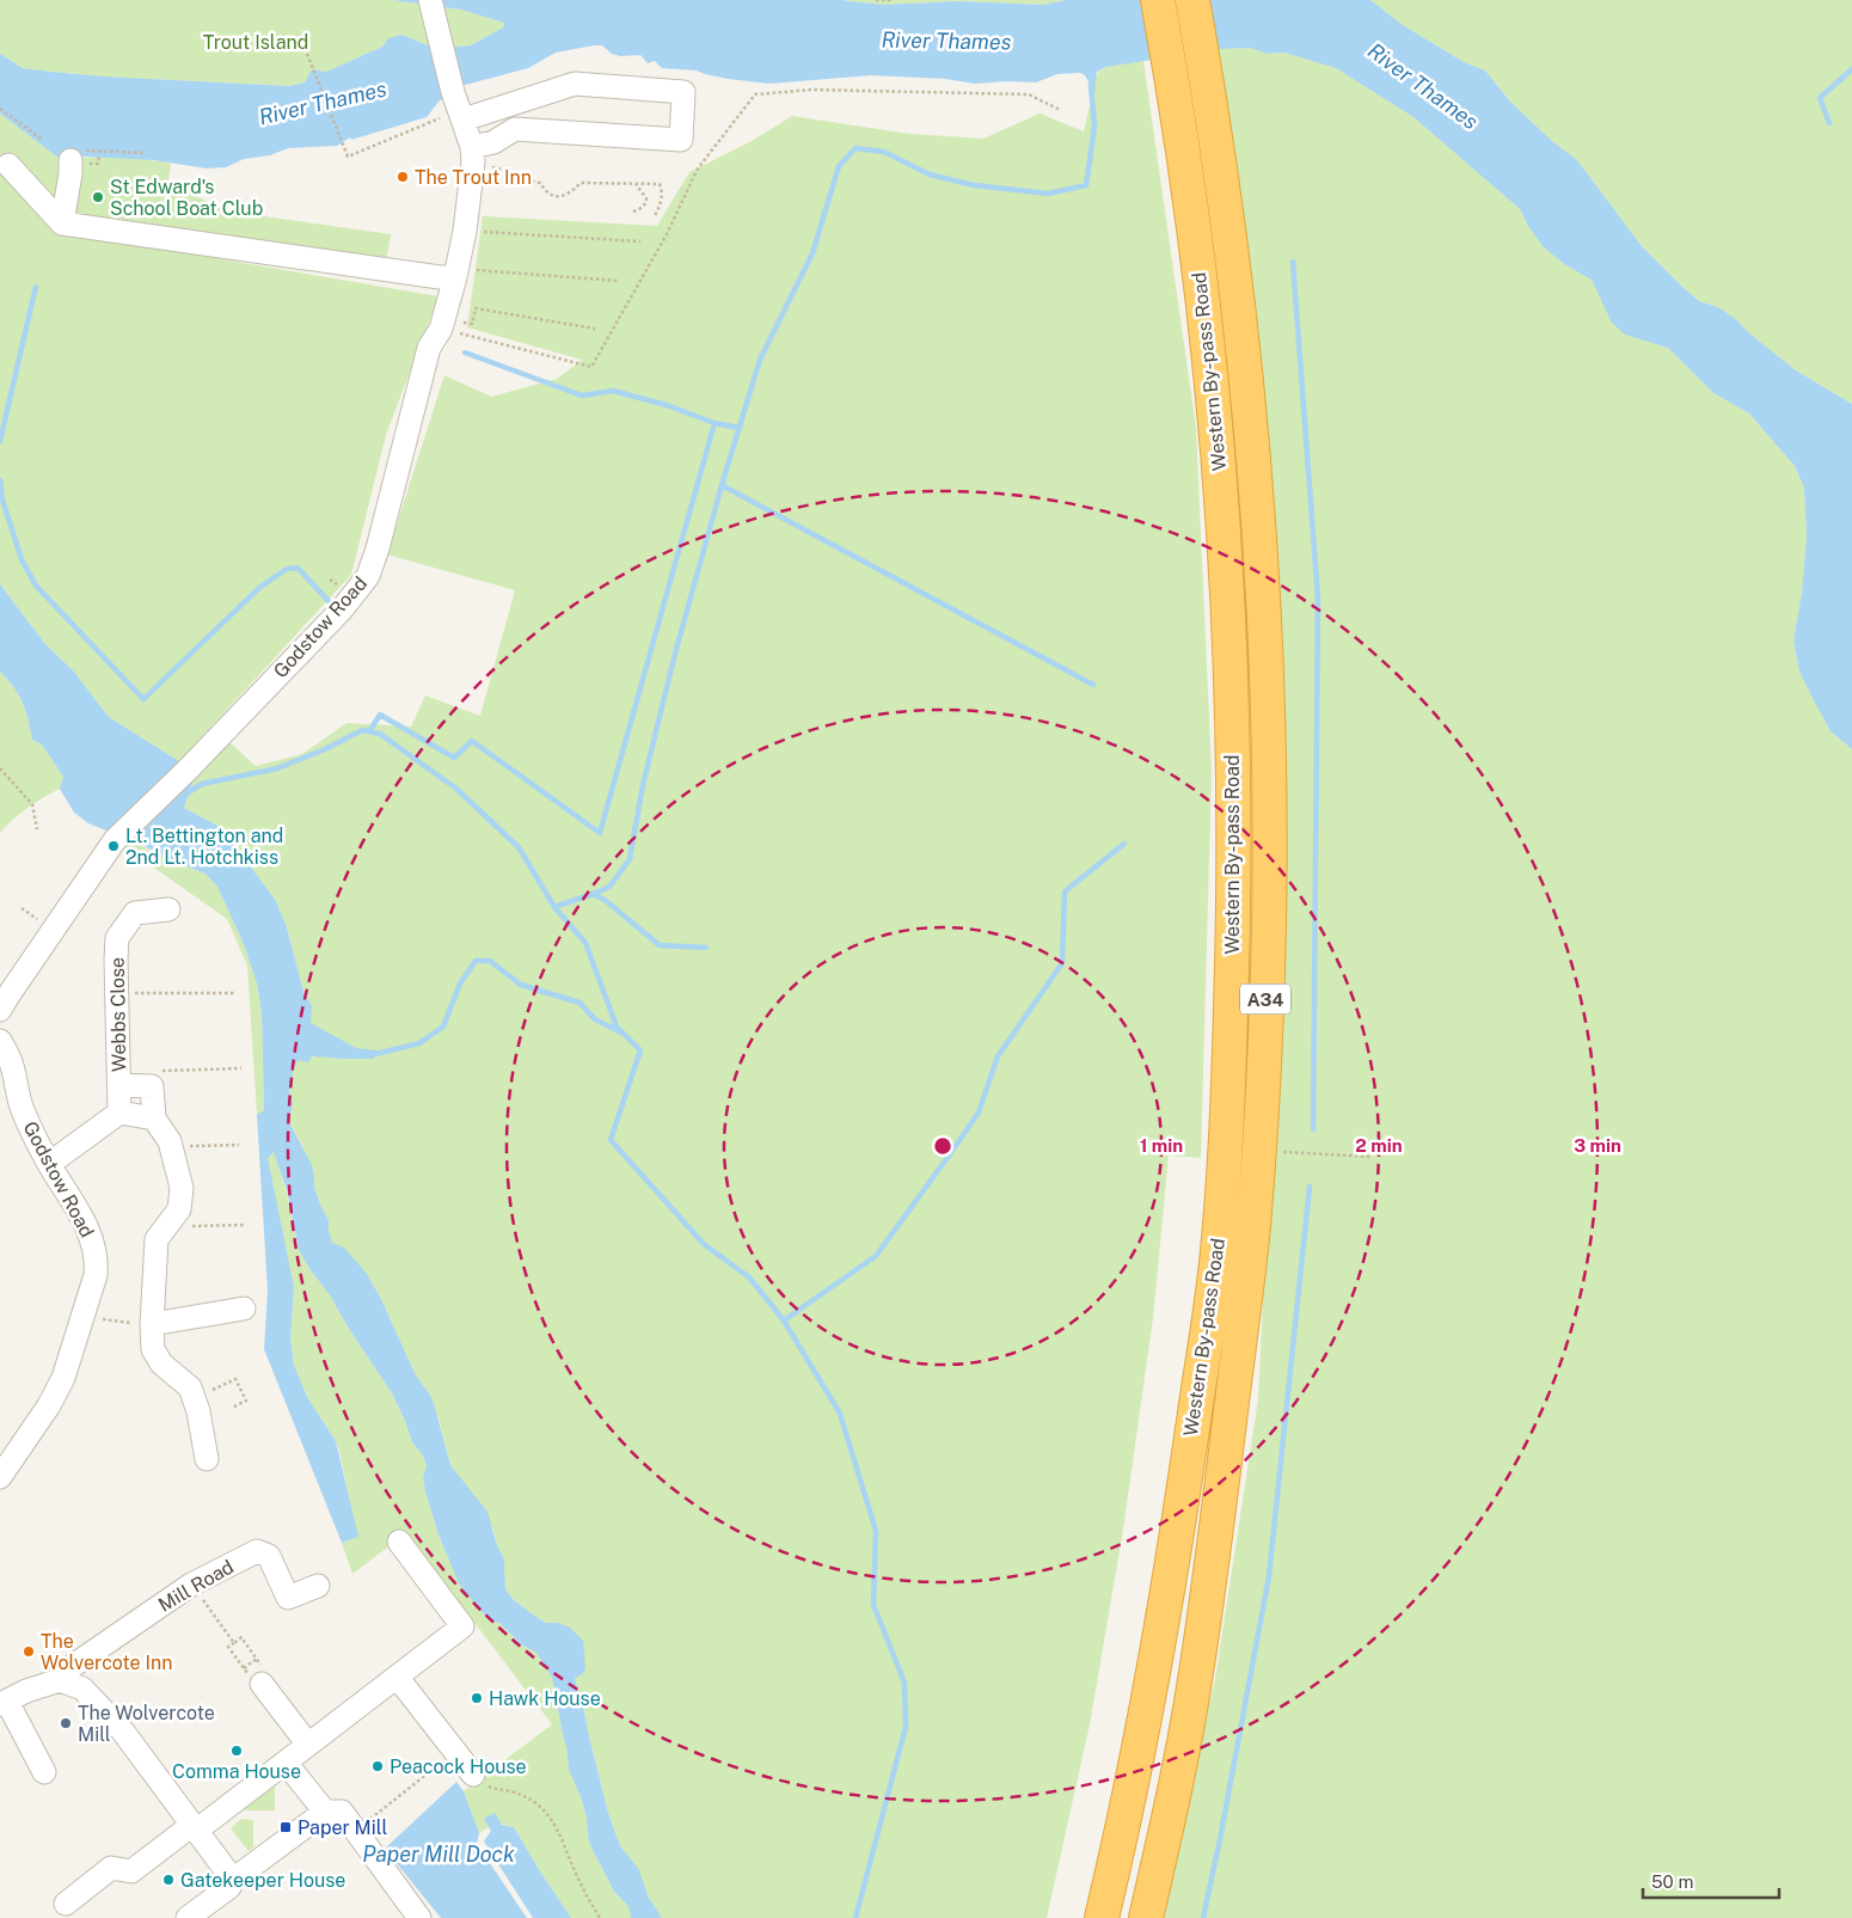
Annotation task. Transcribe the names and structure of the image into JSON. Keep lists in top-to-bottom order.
{
  "streets": {
    "highway": ["Western By-pass Road", "A34"],
    "street": ["Godstow Road", "Webbs Close", "Mill Road"]
  },
  "water": ["River Thames", "Paper Mill Dock"],
  "parks": ["Trout Island"],
  "places": {
    "other": [
      "The Trout Inn",
      "St Edward's School Boat Club",
      "Lt. Bettington and 2nd Lt. Hotchkiss",
      "The Wolvercote Inn",
      "Hawk House",
      "The Wolvercote Mill",
      "Comma House",
      "Peacock House",
      "Gatekeeper House"
    ],
    "transit": ["Paper Mill"]
  },
  "scale_bar": "50 m",
  "rings": ["1 min", "2 min", "3 min"]
}
